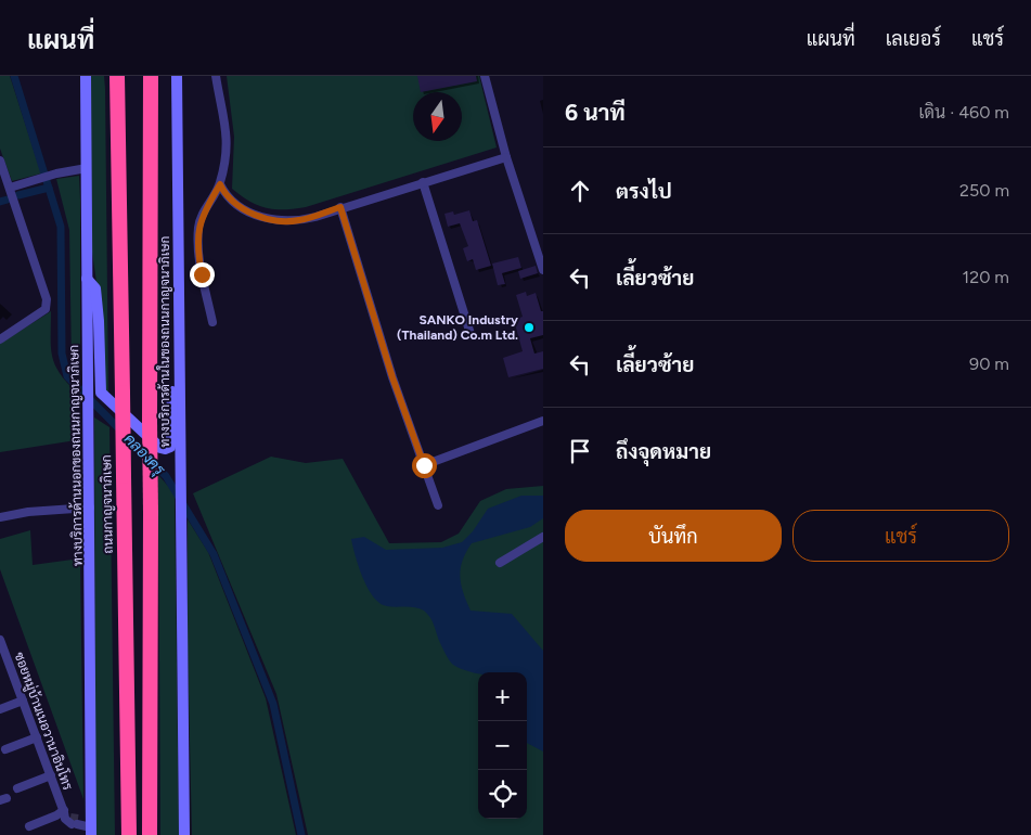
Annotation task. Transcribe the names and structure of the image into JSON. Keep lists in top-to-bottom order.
{
  "streets": {
    "highway": ["ถนนกาญจนาภิเษก"],
    "main road": ["ทางบริการด้านในของถนนกาญจนาภิเษก", "ทางบริการด้านนอกของถนนกาญจนาภิเษก"],
    "street": ["ซอยหมู่บ้านเนอวานาอินโทร"]
  },
  "water": ["คลองครุ"],
  "places": ["SANKO Industry (Thailand) Co.m Ltd."],
  "north": "bottom",
  "page": {
    "header": "แผนที่",
    "nav": ["แผนที่", "เลเยอร์", "แชร์"],
    "heading": ["6 นาที", "เดิน · 460 m"],
    "list": [
      ["ตรงไป", "250 m"],
      ["เลี้ยวซ้าย", "120 m"],
      ["เลี้ยวซ้าย", "90 m"],
      "ถึงจุดหมาย"
    ],
    "buttons": ["บันทึก", "แชร์"],
    "map_buttons": ["+", "−"]
  }
}
